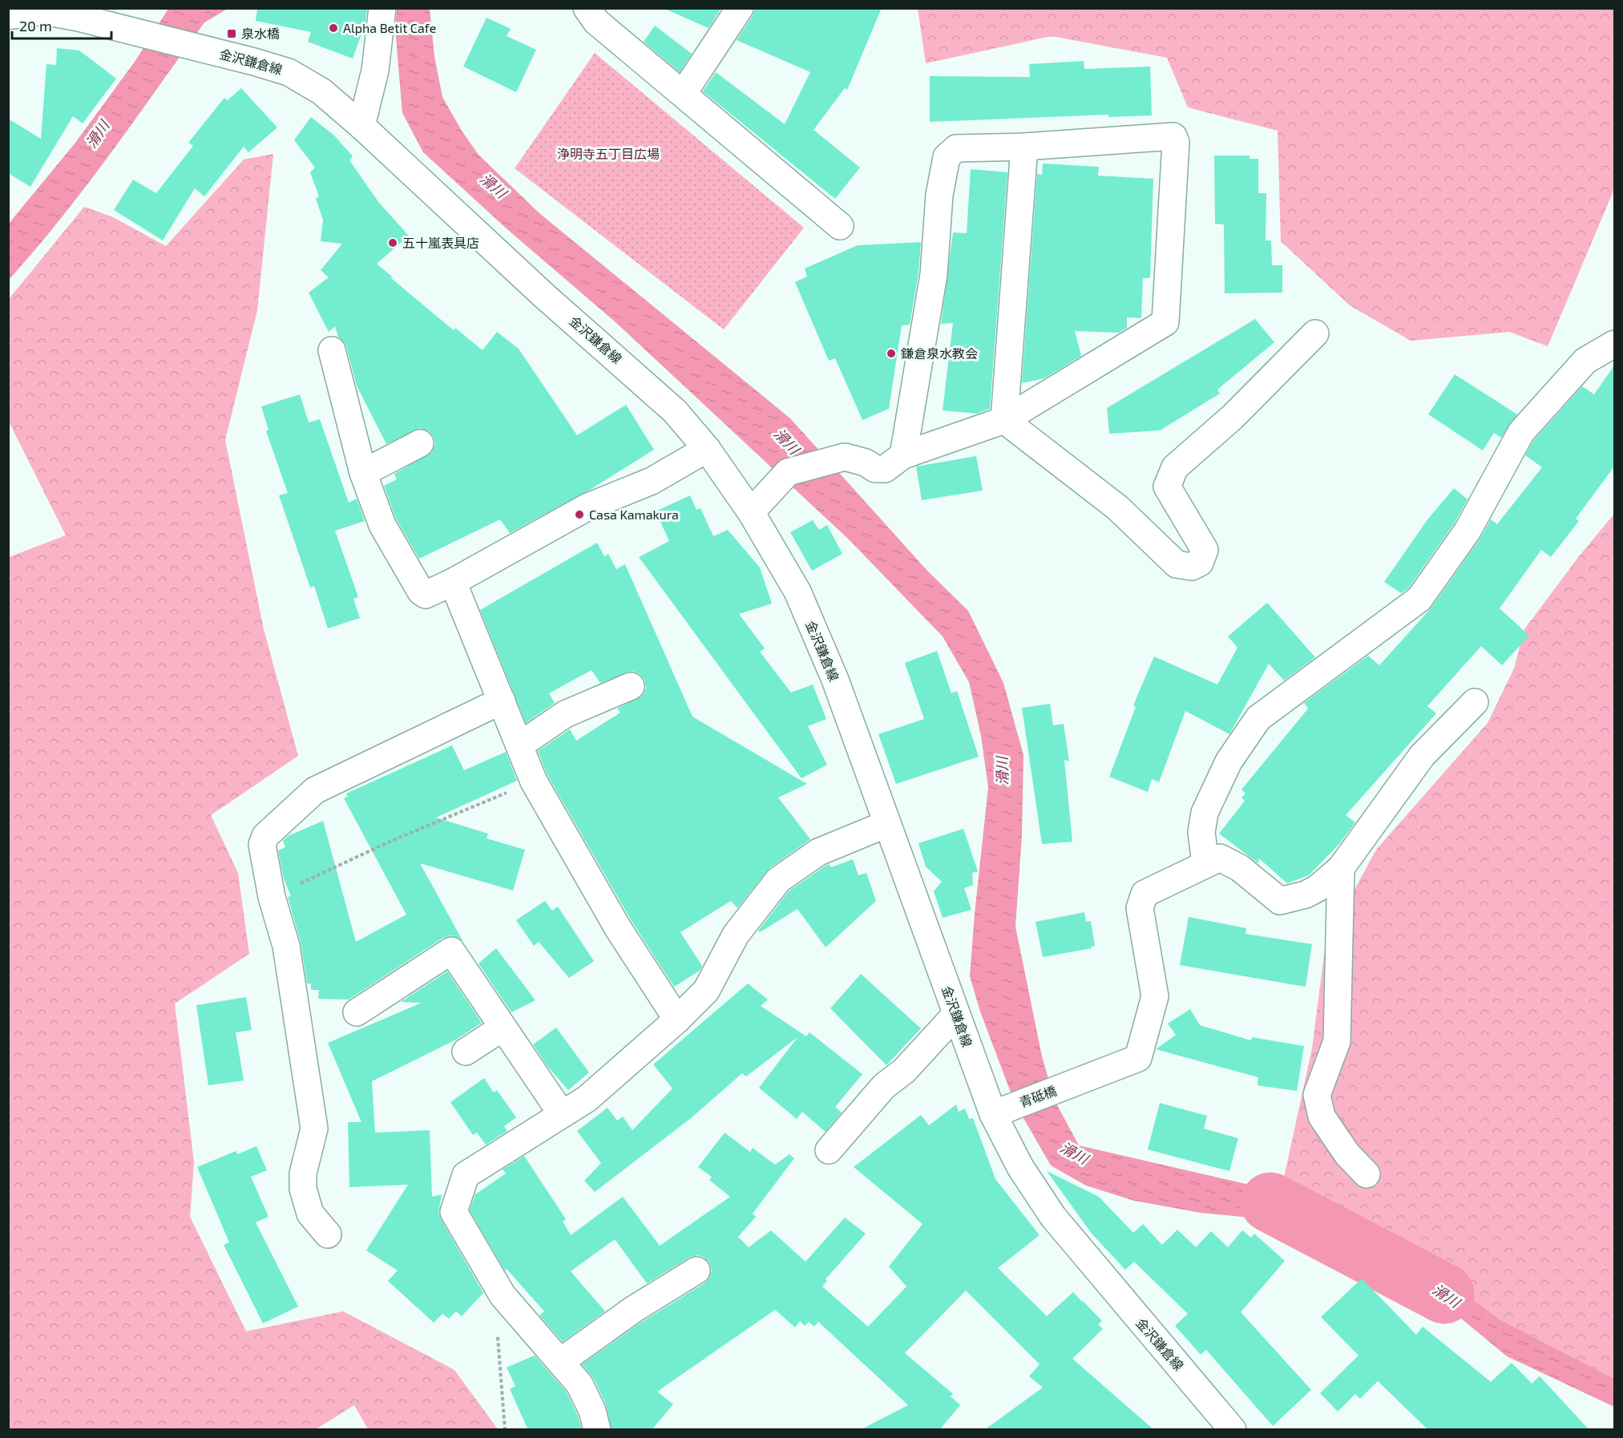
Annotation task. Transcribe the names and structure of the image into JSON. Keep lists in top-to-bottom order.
{
  "streets": {
    "street": ["金沢鎌倉線", "青砥橋"]
  },
  "crossings": [
    ["金沢鎌倉線", "青砥橋"]
  ],
  "water": ["滑川"],
  "parks": ["浄明寺五丁目広場"],
  "places": {
    "other": [
      "Alpha Betit Cafe",
      "五十嵐表具店",
      "鎌倉泉水教会",
      "Casa Kamakura"
    ],
    "transit": ["泉水橋"]
  },
  "scale_bar": "20 m"
}
